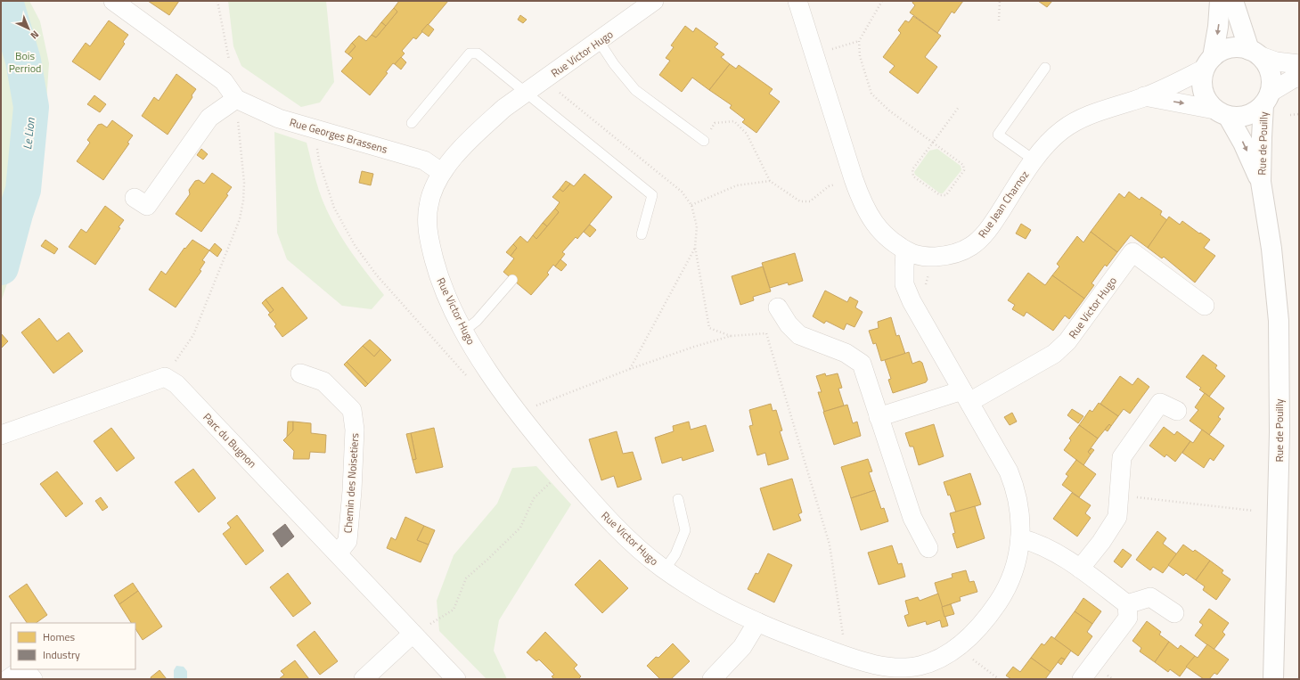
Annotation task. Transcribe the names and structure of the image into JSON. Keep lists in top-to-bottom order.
{
  "streets": {
    "street": [
      "Rue Victor Hugo",
      "Rue Georges Brassens",
      "Rue de Pouilly",
      "Rue Jean Charnoz",
      "Parc du Bugnon",
      "Chemin des Noisetiers"
    ]
  },
  "crossings": [
    ["Rue Victor Hugo", "Rue Georges Brassens"],
    ["Rue Victor Hugo", "Rue Jean Charnoz"],
    ["Rue de Pouilly", "Rue Jean Charnoz"],
    ["Parc du Bugnon", "Chemin des Noisetiers"]
  ],
  "water": ["Le Lion"],
  "parks": ["Bois Perriod"],
  "legend": ["Homes", "Industry"],
  "north": "bottom right"
}
